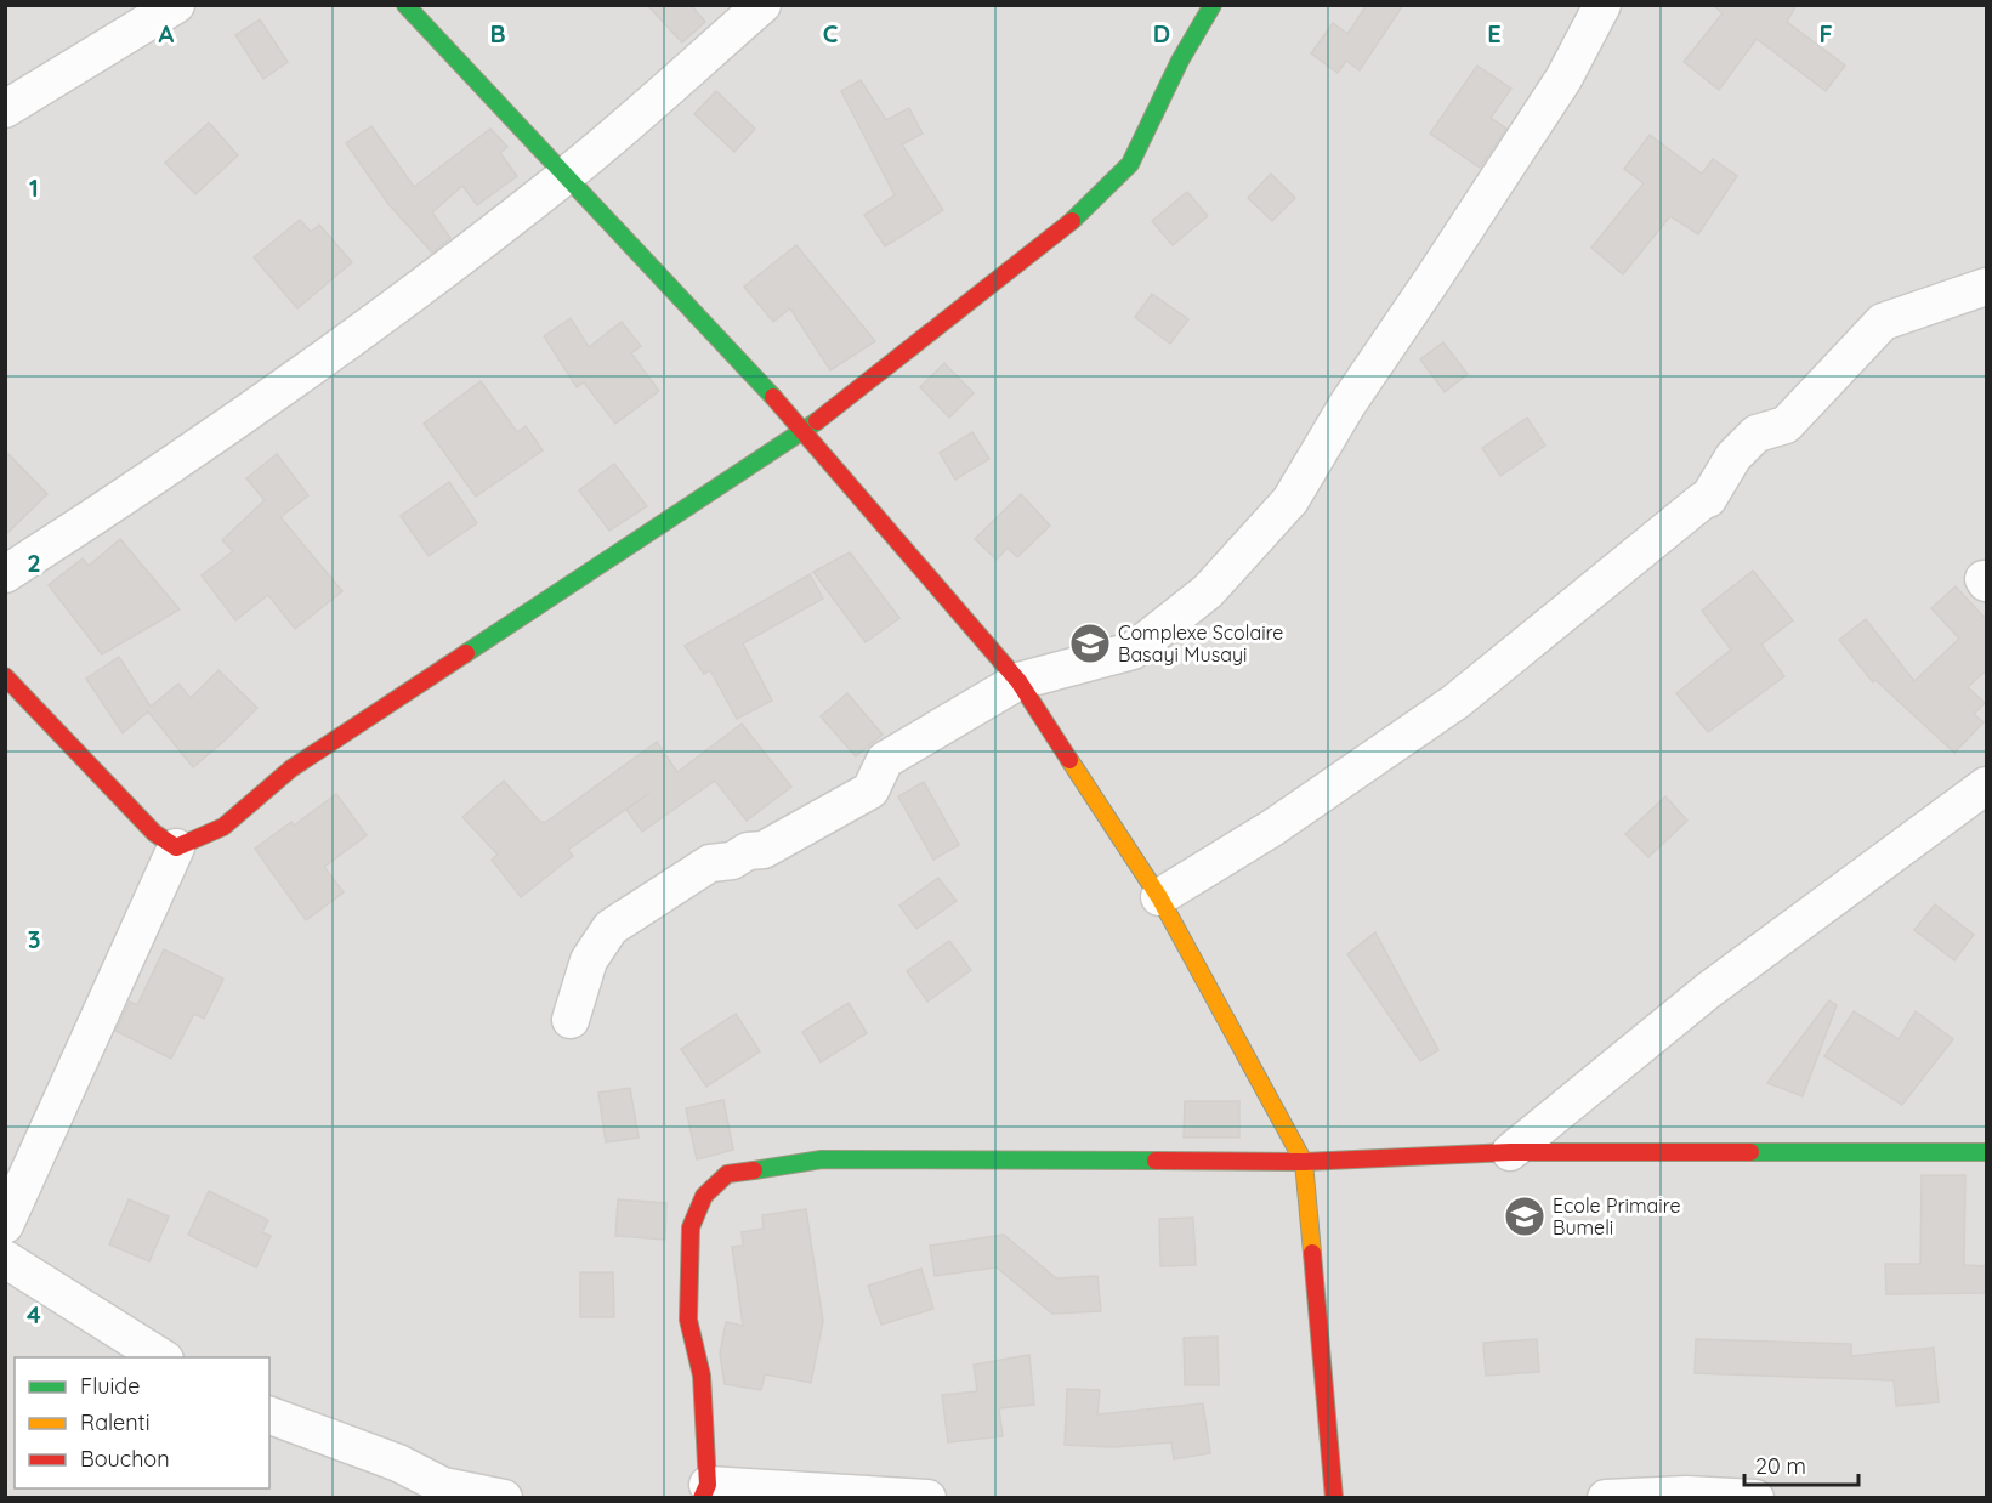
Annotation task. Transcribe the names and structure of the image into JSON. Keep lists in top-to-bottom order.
{
  "places": {
    "school or university": ["Complexe Scolaire Basayi Musayi", "Ecole Primaire Bumeli"]
  },
  "legend": ["Fluide", "Ralenti", "Bouchon"],
  "scale_bar": "20 m",
  "grid": {
    "columns": [
      "A",
      "B",
      "C",
      "D",
      "E",
      "F"
    ],
    "rows": [
      "1",
      "2",
      "3",
      "4"
    ]
  }
}
